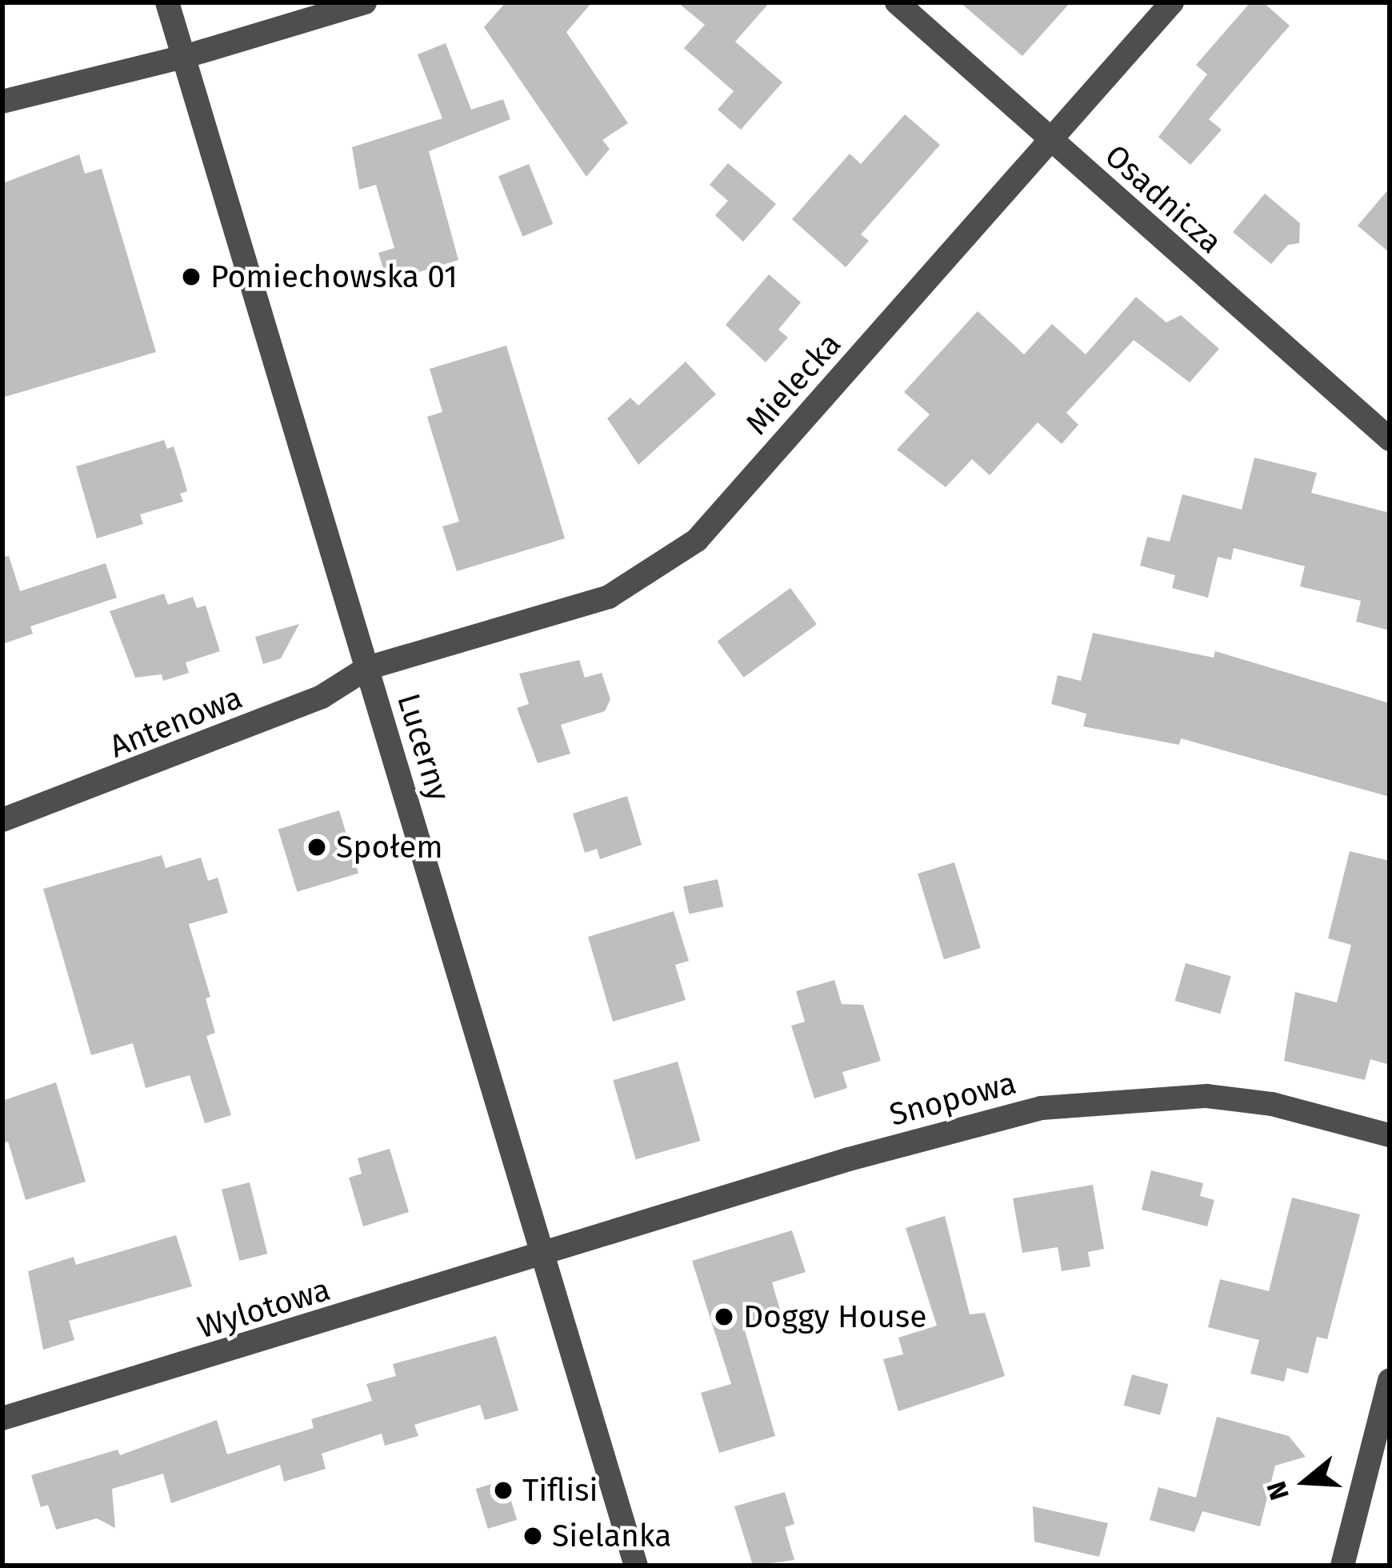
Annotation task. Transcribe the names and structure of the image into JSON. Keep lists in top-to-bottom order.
{
  "streets": {
    "street": [
      "Osadnicza",
      "Mielecka",
      "Antenowa",
      "Lucerny",
      "Snopowa",
      "Wylotowa"
    ]
  },
  "crossings": [
    ["Osadnicza", "Mielecka"],
    ["Mielecka", "Antenowa"],
    ["Mielecka", "Lucerny"],
    ["Antenowa", "Lucerny"],
    ["Lucerny", "Snopowa"],
    ["Lucerny", "Wylotowa"],
    ["Snopowa", "Wylotowa"]
  ],
  "places": [
    "Pomiechowska 01",
    "Społem",
    "Doggy House",
    "Tiflisi",
    "Sielanka"
  ],
  "north": "left"
}
